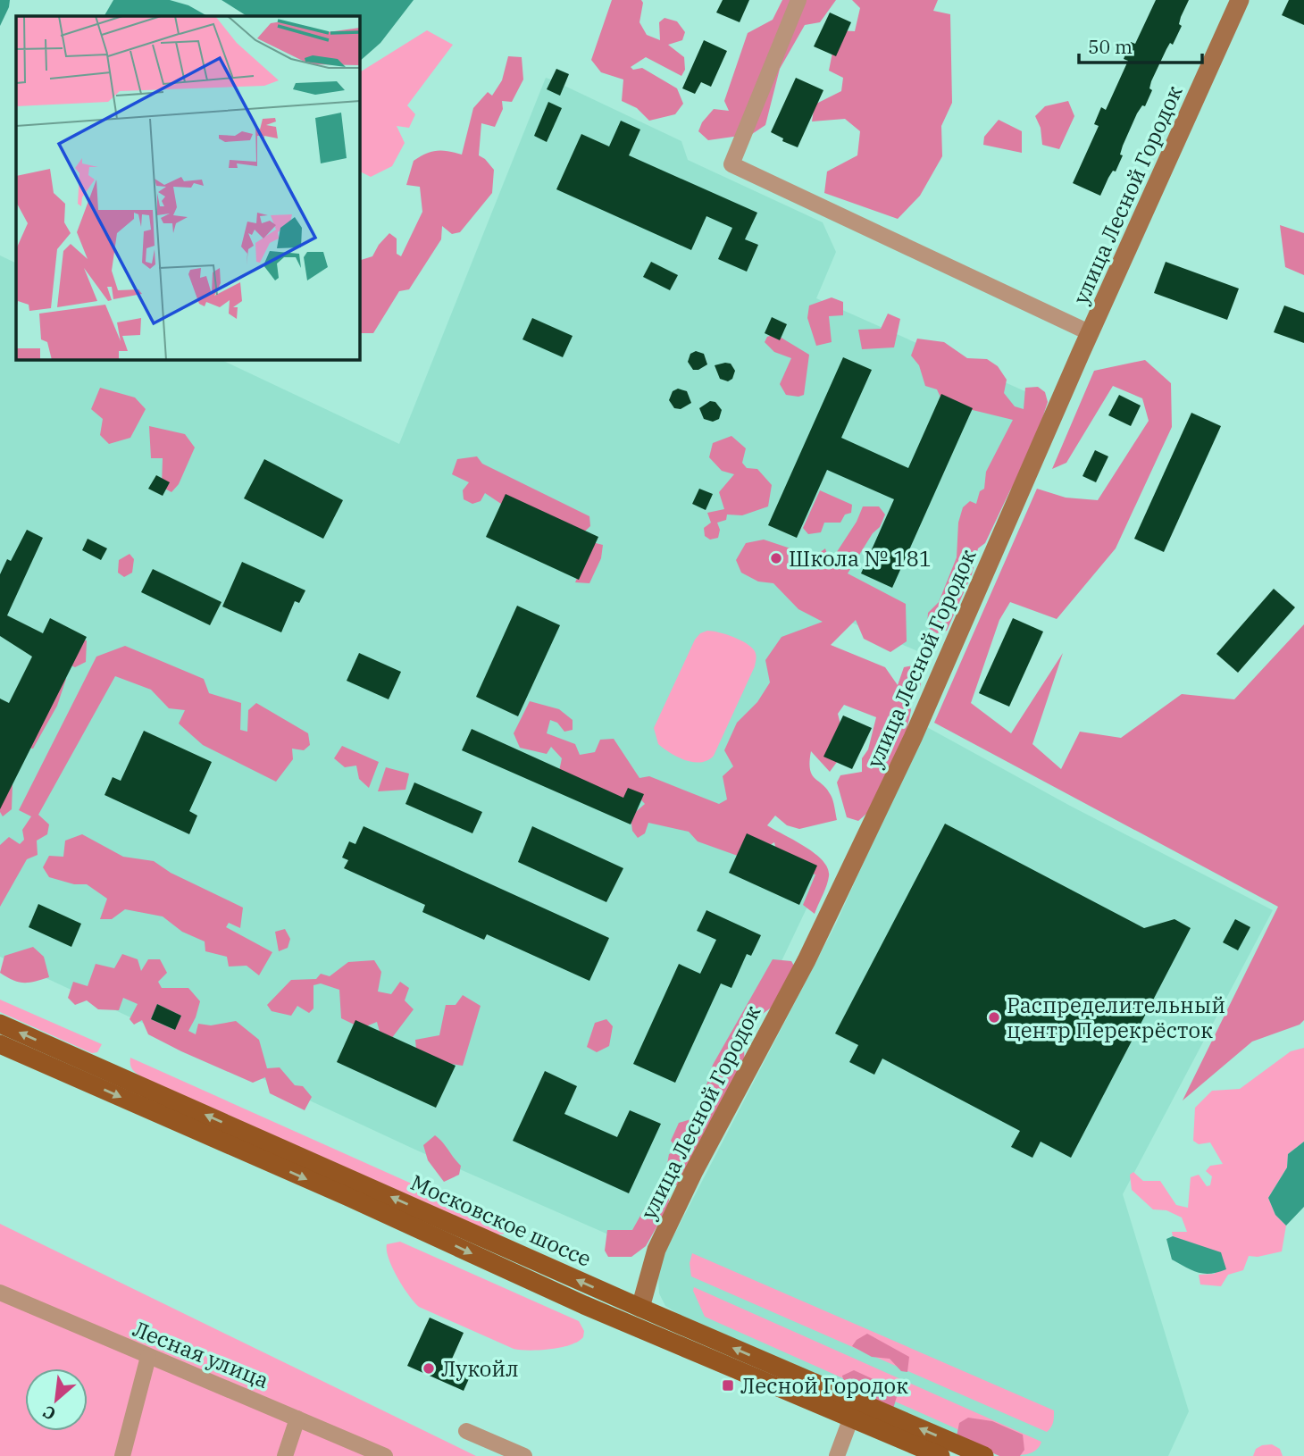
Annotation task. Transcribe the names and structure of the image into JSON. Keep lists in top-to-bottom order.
{
  "streets": {
    "main road": ["улица Лесной Городок", "Московское шоссе"],
    "street": ["Лесная улица"]
  },
  "crossings": [
    ["улица Лесной Городок", "Московское шоссе"]
  ],
  "places": {
    "other": ["Школа № 181", "Распределительный центр Перекрёсток", "Лукойл"],
    "transit": ["Лесной Городок"]
  },
  "scale_bar": "50 m",
  "north": "bottom left"
}
